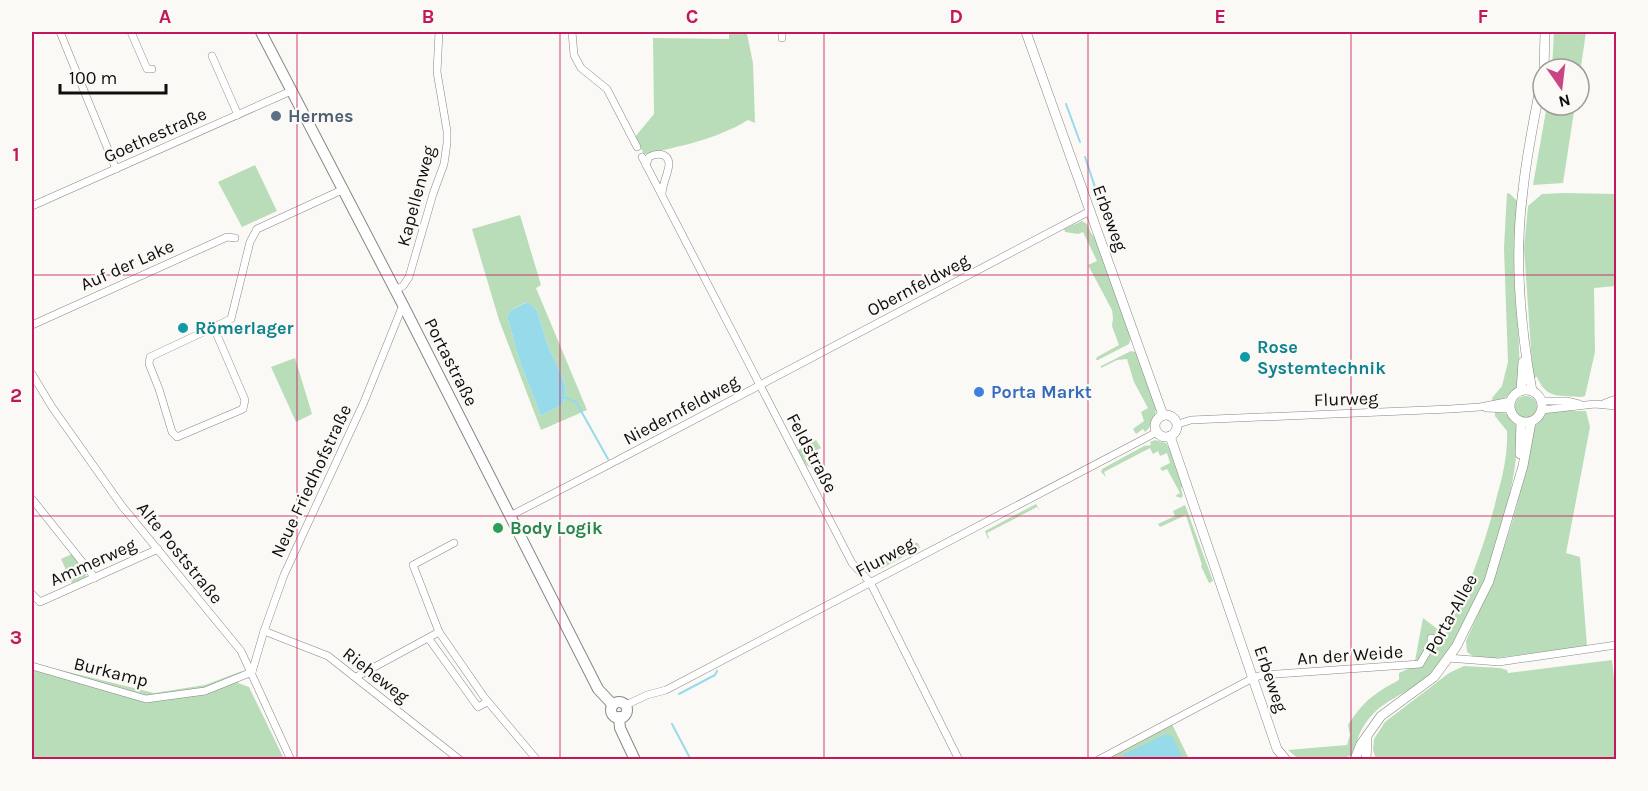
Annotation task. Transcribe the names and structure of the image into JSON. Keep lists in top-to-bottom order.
{
  "streets": {
    "main road": ["Portastraße"],
    "street": [
      "Goethestraße",
      "Kapellenweg",
      "Erbeweg",
      "Auf der Lake",
      "Obernfeldweg",
      "Flurweg",
      "Niedernfeldweg",
      "Feldstraße",
      "Neue Friedhofstraße",
      "Alte Poststraße",
      "Ammerweg",
      "Porta-Allee",
      "An der Weide",
      "Burkamp",
      "Rieheweg"
    ]
  },
  "crossings": [
    ["Goethestraße", "Portastraße"],
    ["Kapellenweg", "Portastraße"],
    ["Erbeweg", "Obernfeldweg"],
    ["Erbeweg", "Flurweg"],
    ["Erbeweg", "An der Weide"],
    ["Obernfeldweg", "Niedernfeldweg"],
    ["Obernfeldweg", "Feldstraße"],
    ["Portastraße", "Flurweg"],
    ["Portastraße", "Niedernfeldweg"],
    ["Portastraße", "Neue Friedhofstraße"],
    ["Flurweg", "Feldstraße"],
    ["Flurweg", "Porta-Allee"],
    ["Niedernfeldweg", "Feldstraße"],
    ["Neue Friedhofstraße", "Alte Poststraße"],
    ["Neue Friedhofstraße", "Burkamp"],
    ["Neue Friedhofstraße", "Rieheweg"],
    ["Alte Poststraße", "Ammerweg"],
    ["Alte Poststraße", "Burkamp"]
  ],
  "places": [
    "Hermes",
    "Römerlager",
    "Rose Systemtechnik",
    "Porta Markt",
    "Body Logik"
  ],
  "scale_bar": "100 m",
  "north": "bottom",
  "grid": {
    "columns": [
      "A",
      "B",
      "C",
      "D",
      "E",
      "F"
    ],
    "rows": ["1", "2", "3"]
  }
}
